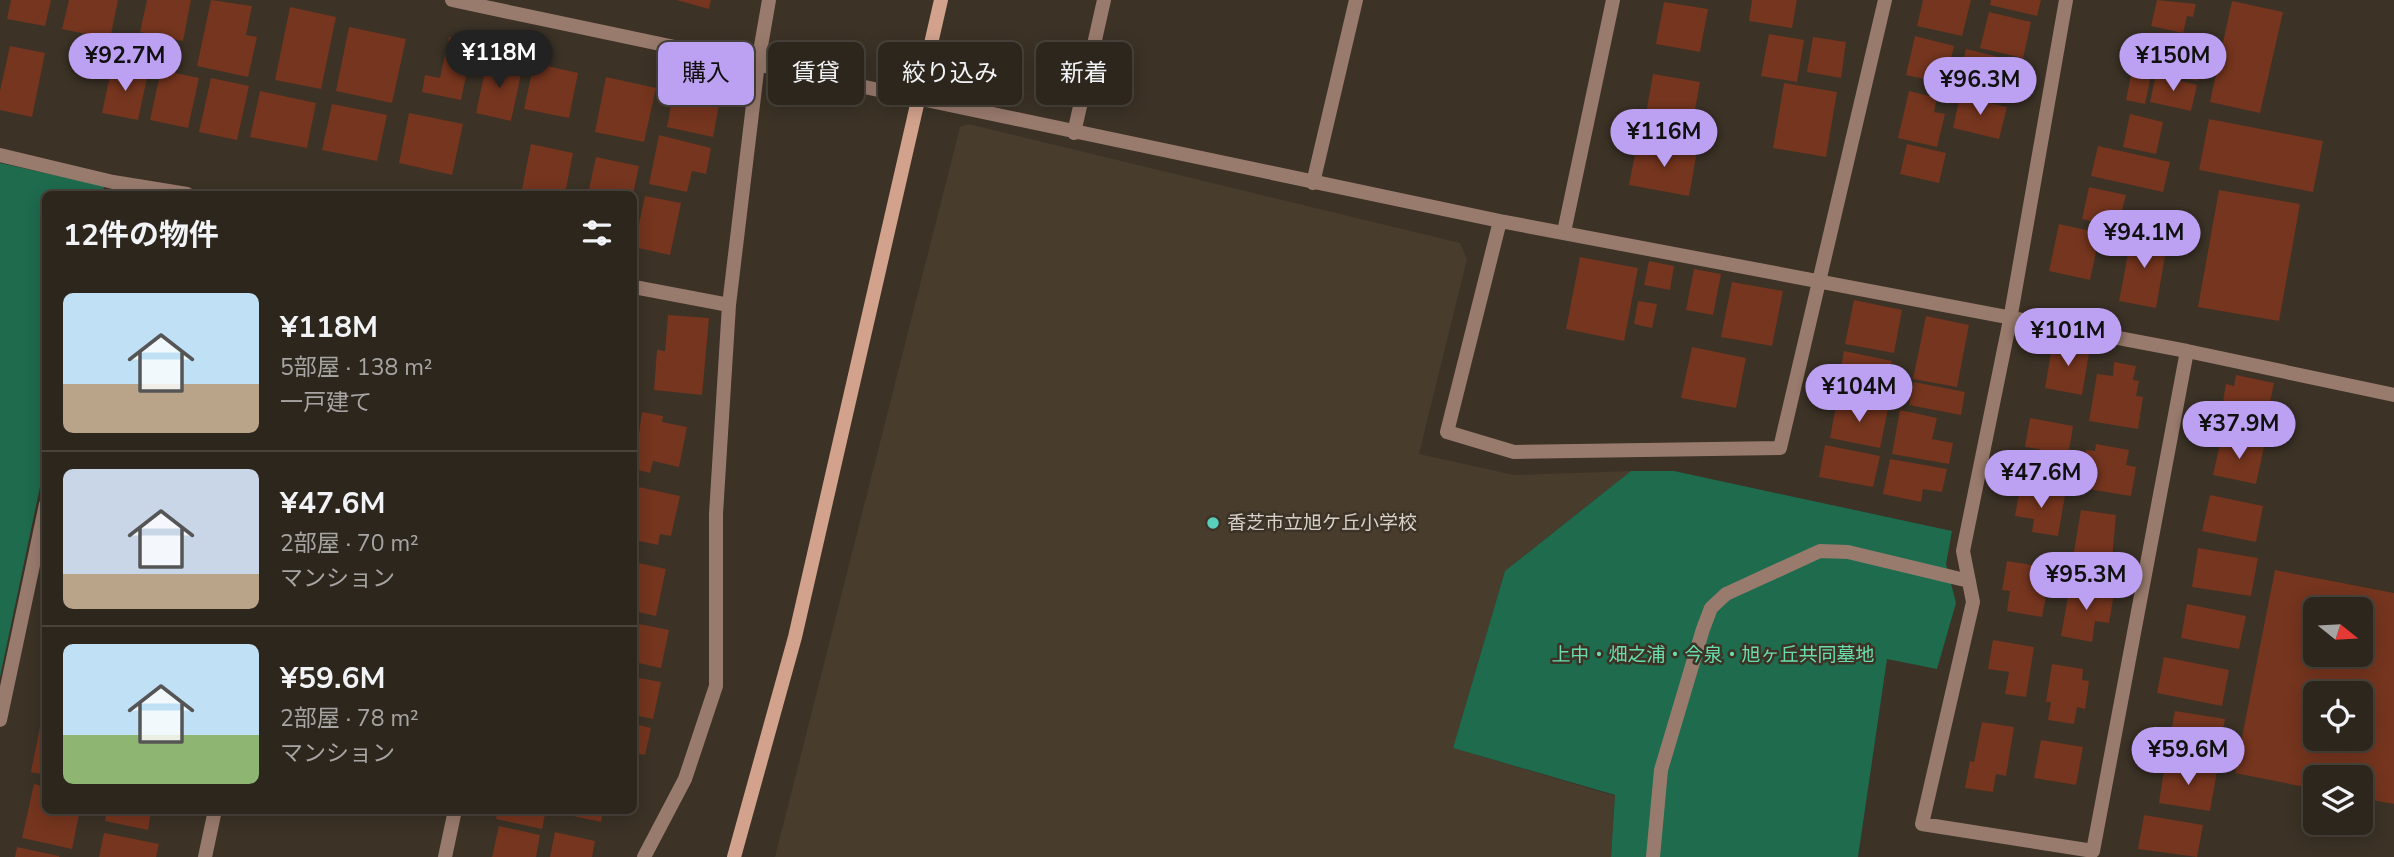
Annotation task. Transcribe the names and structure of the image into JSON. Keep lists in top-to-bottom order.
{
  "parks": ["上中・畑之浦・今泉・旭ヶ丘共同墓地"],
  "places": ["香芝市立旭ケ丘小学校"],
  "north": "right",
  "page": {
    "price": [
      "¥118M",
      "¥92.7M",
      "¥150M",
      "¥96.3M",
      "¥116M",
      "¥94.1M",
      "¥101M",
      "¥104M",
      "¥37.9M",
      "¥47.6M",
      "¥95.3M",
      "¥59.6M"
    ],
    "chip": [
      "購入",
      "賃貸",
      "絞り込み",
      "新着"
    ],
    "heading": "12件の物件",
    "list": [
      {
        "name": "¥118M",
        "note": "5部屋 · 138 m² · 一戸建て"
      },
      {
        "name": "¥47.6M",
        "note": "2部屋 · 70 m² · マンション"
      },
      {
        "name": "¥59.6M",
        "note": "2部屋 · 78 m² · マンション"
      }
    ]
  }
}
